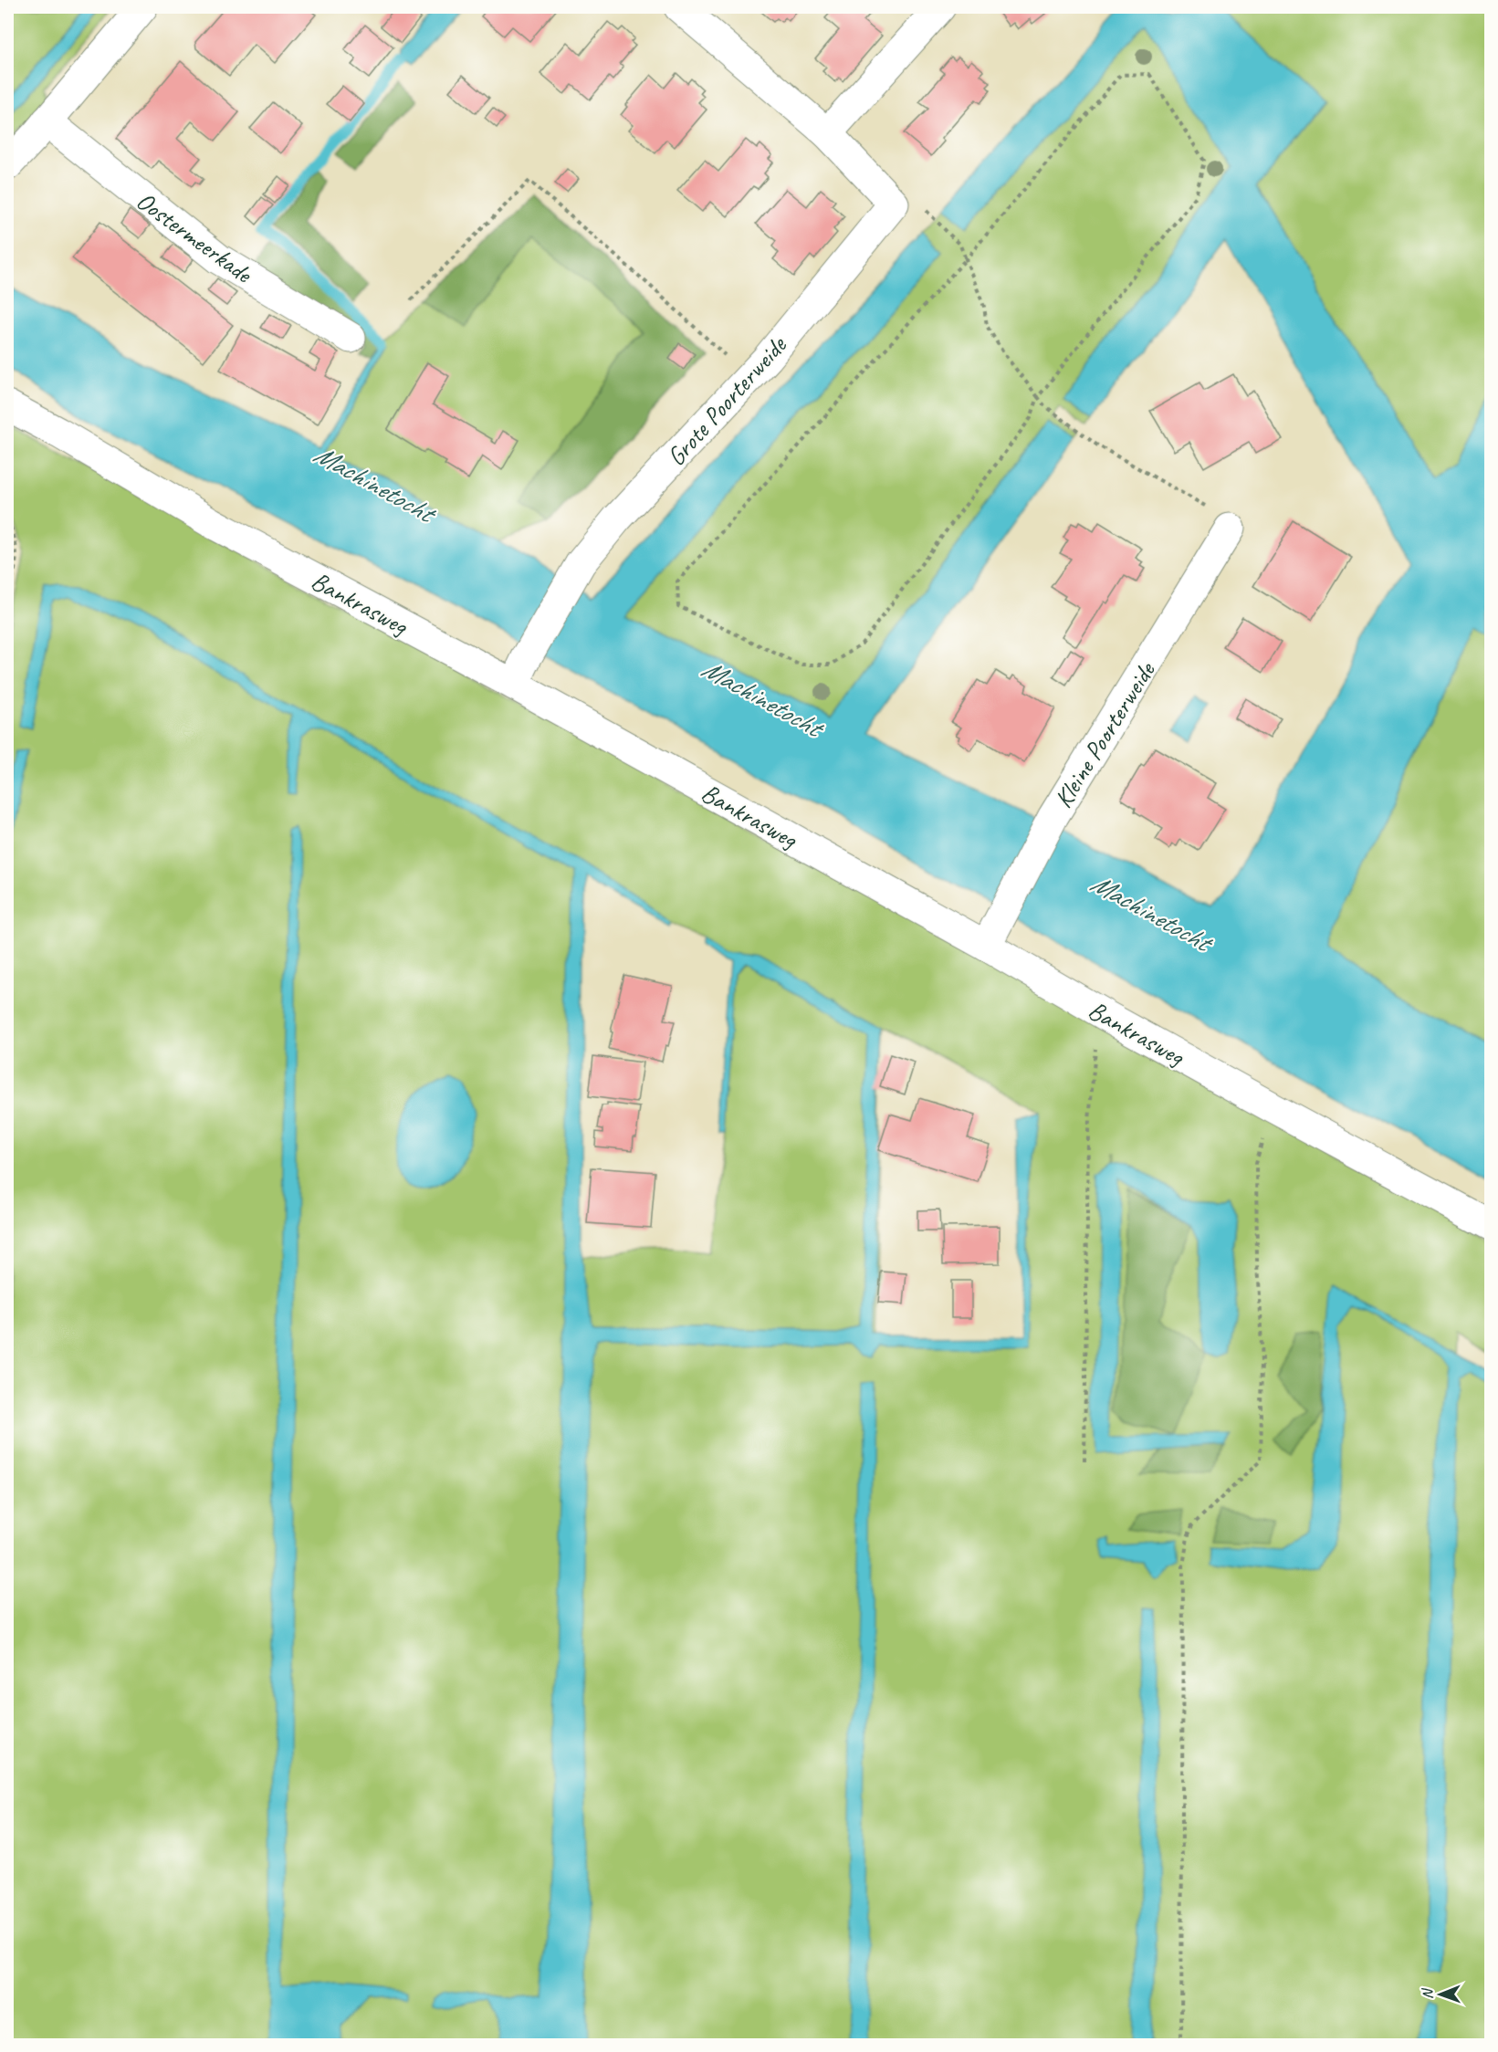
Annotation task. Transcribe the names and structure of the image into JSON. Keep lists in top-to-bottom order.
{
  "streets": {
    "street": [
      "Oostermeerkade",
      "Grote Poorterweide",
      "Bankrasweg",
      "Kleine Poorterweide"
    ]
  },
  "crossings": [
    ["Grote Poorterweide", "Bankrasweg"],
    ["Bankrasweg", "Kleine Poorterweide"]
  ],
  "water": ["Machinetocht"],
  "north": "left"
}
